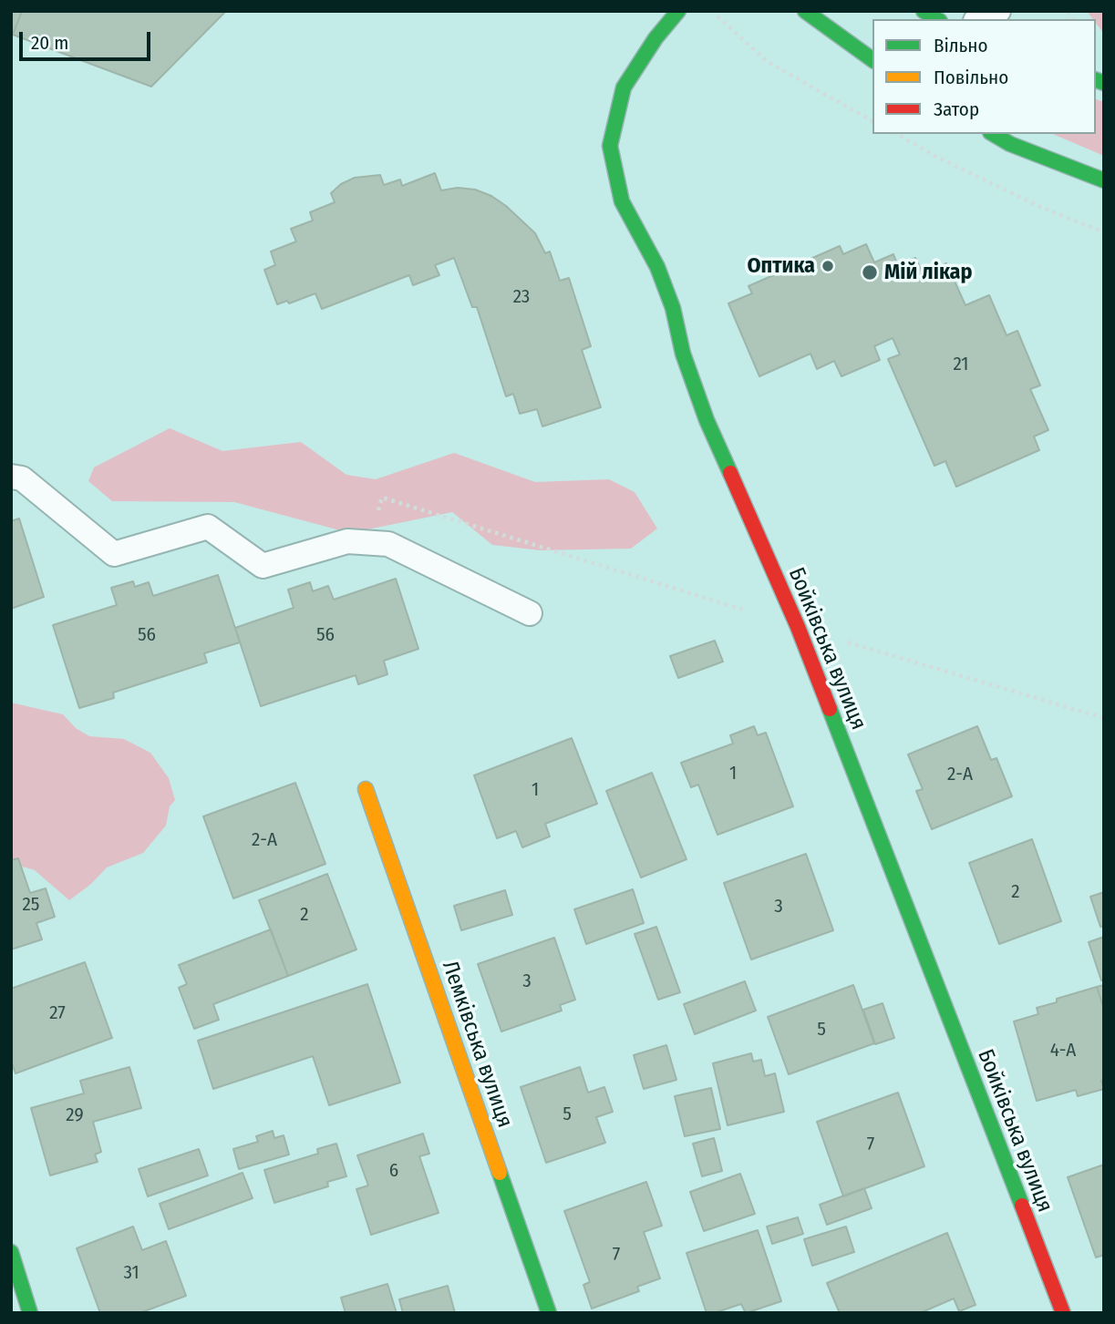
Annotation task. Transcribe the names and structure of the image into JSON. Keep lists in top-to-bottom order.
{
  "streets": {
    "street": ["Бойківська вулиця", "Лемківська вулиця"]
  },
  "places": ["Оптика", "Мій лікар"],
  "house_numbers": [
    "23",
    "21",
    "56",
    "56",
    "1",
    "2-А",
    "1",
    "2-А",
    "2",
    "25",
    "3",
    "2",
    "3",
    "27",
    "5",
    "4-А",
    "5",
    "29",
    "7",
    "6",
    "7",
    "31"
  ],
  "legend": ["Вільно", "Повільно", "Затор"],
  "scale_bar": "20 m"
}
